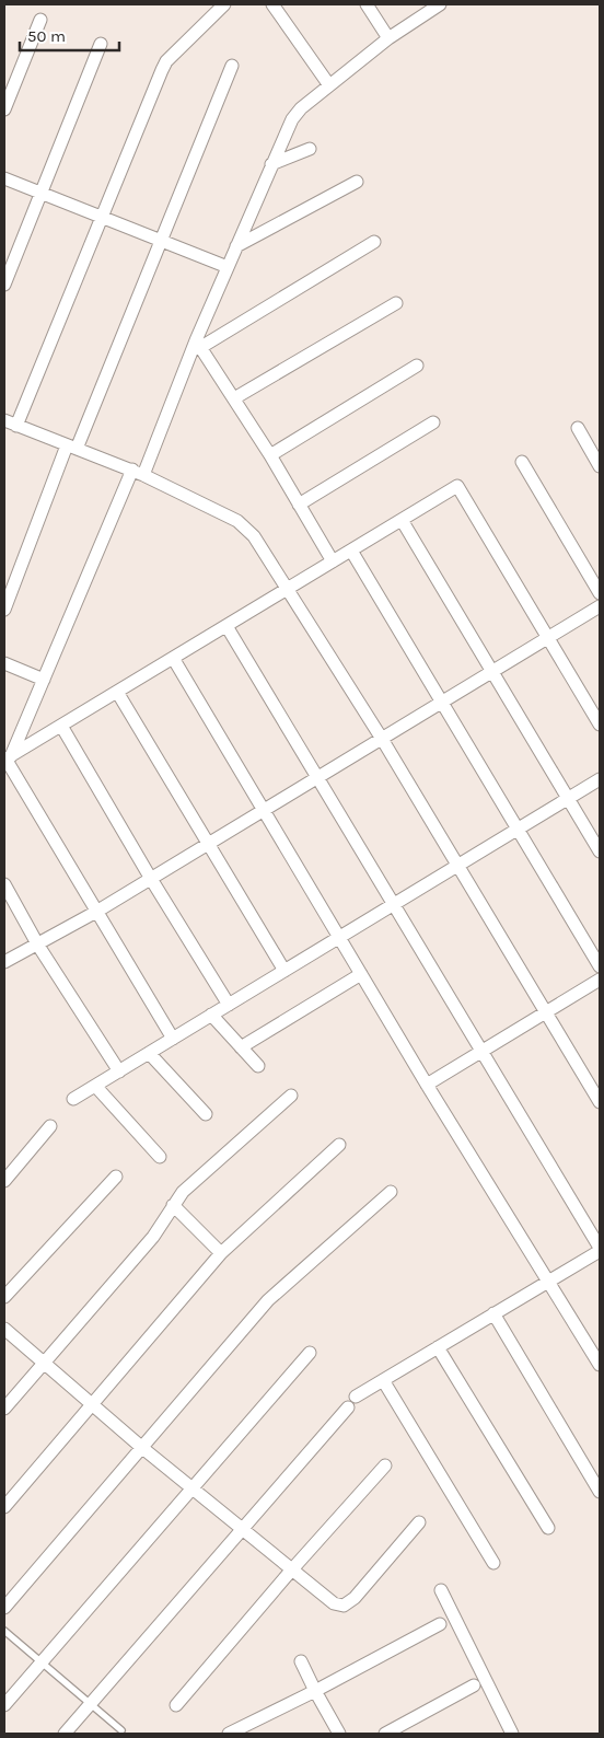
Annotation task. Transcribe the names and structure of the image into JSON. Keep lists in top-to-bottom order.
{
  "scale_bar": "50 m"
}
